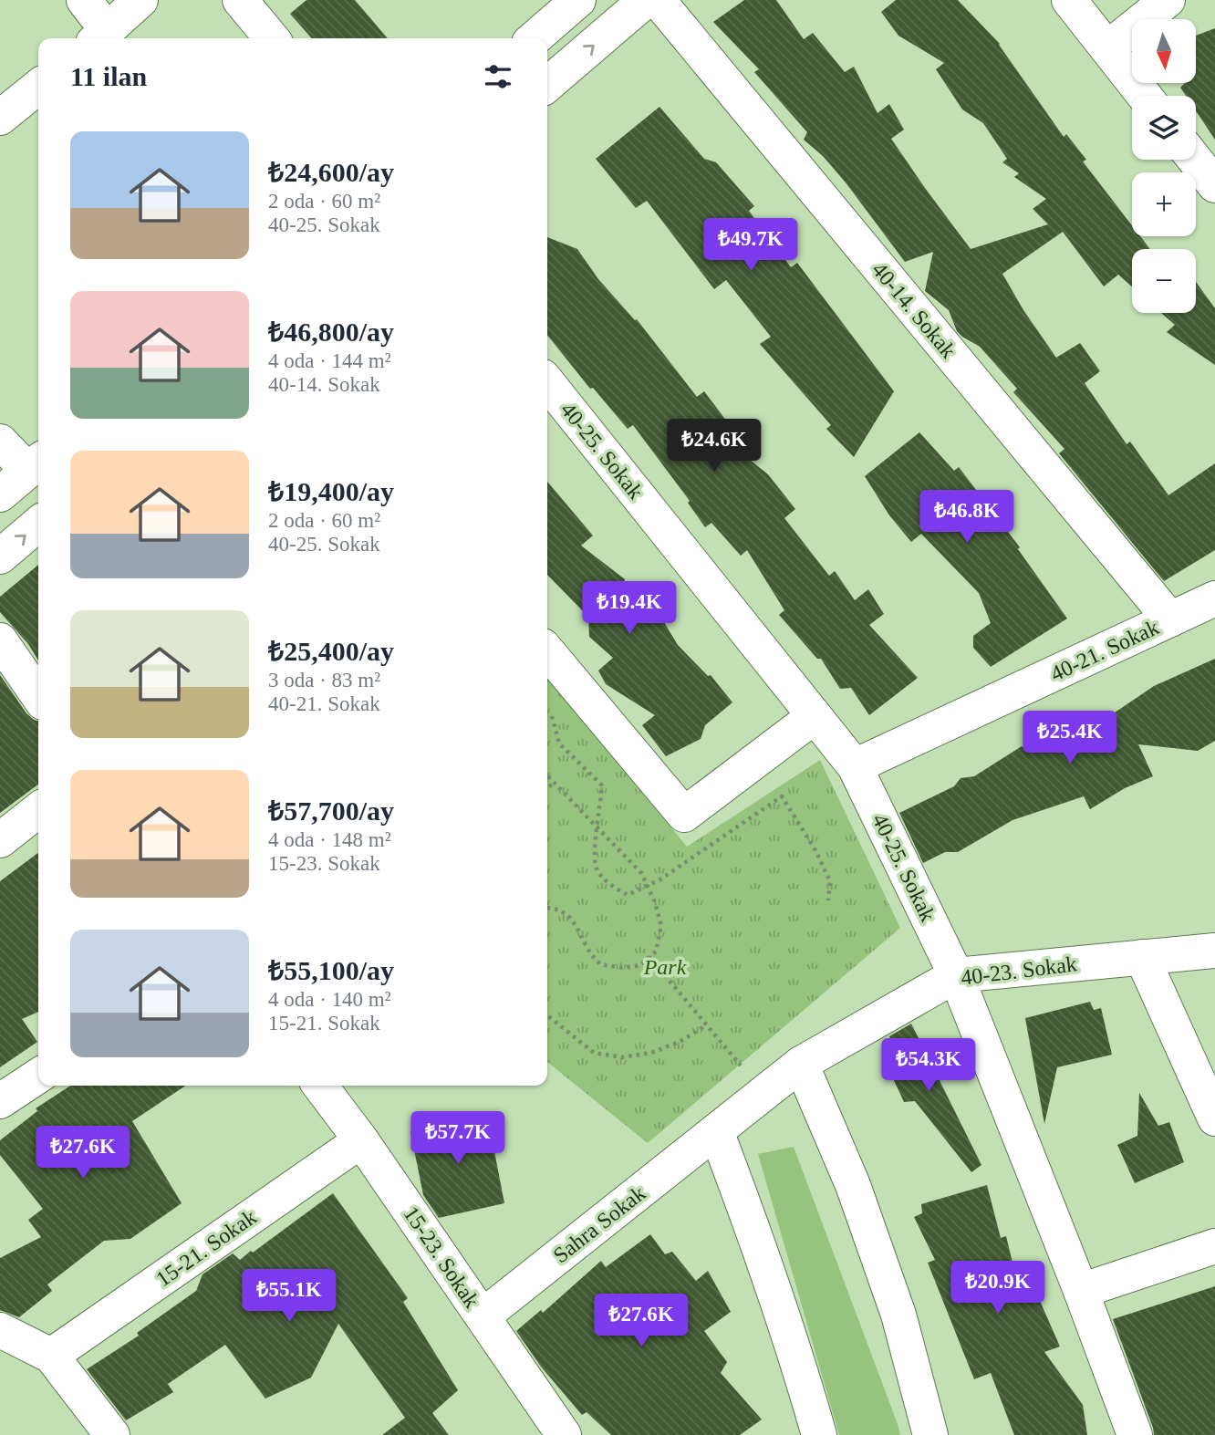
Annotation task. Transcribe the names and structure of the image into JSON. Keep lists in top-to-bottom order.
{
  "streets": {
    "street": [
      "40-14. Sokak",
      "40-25. Sokak",
      "40-21. Sokak",
      "40-23. Sokak",
      "Sahra Sokak",
      "15-21. Sokak",
      "15-23. Sokak"
    ]
  },
  "crossings": [
    ["40-14. Sokak", "40-21. Sokak"],
    ["40-25. Sokak", "40-21. Sokak"],
    ["40-25. Sokak", "40-23. Sokak"],
    ["40-23. Sokak", "Sahra Sokak"],
    ["Sahra Sokak", "15-23. Sokak"],
    ["15-21. Sokak", "15-23. Sokak"]
  ],
  "parks": ["Park"],
  "north": "bottom",
  "page": {
    "map_buttons": ["+", "−"],
    "heading": "11 ilan",
    "list": [
      {
        "name": "₺24,600/ay",
        "note": "2 oda · 60 m² · 40-25. Sokak"
      },
      {
        "name": "₺46,800/ay",
        "note": "4 oda · 144 m² · 40-14. Sokak"
      },
      {
        "name": "₺19,400/ay",
        "note": "2 oda · 60 m² · 40-25. Sokak"
      },
      {
        "name": "₺25,400/ay",
        "note": "3 oda · 83 m² · 40-21. Sokak"
      },
      {
        "name": "₺57,700/ay",
        "note": "4 oda · 148 m² · 15-23. Sokak"
      },
      {
        "name": "₺55,100/ay",
        "note": "4 oda · 140 m² · 15-21. Sokak"
      }
    ],
    "price": [
      "₺49.7K",
      "₺24.6K",
      "₺46.8K",
      "₺19.4K",
      "₺25.4K",
      "₺54.3K",
      "₺57.7K",
      "₺27.6K",
      "₺20.9K",
      "₺55.1K",
      "₺27.6K"
    ]
  }
}
